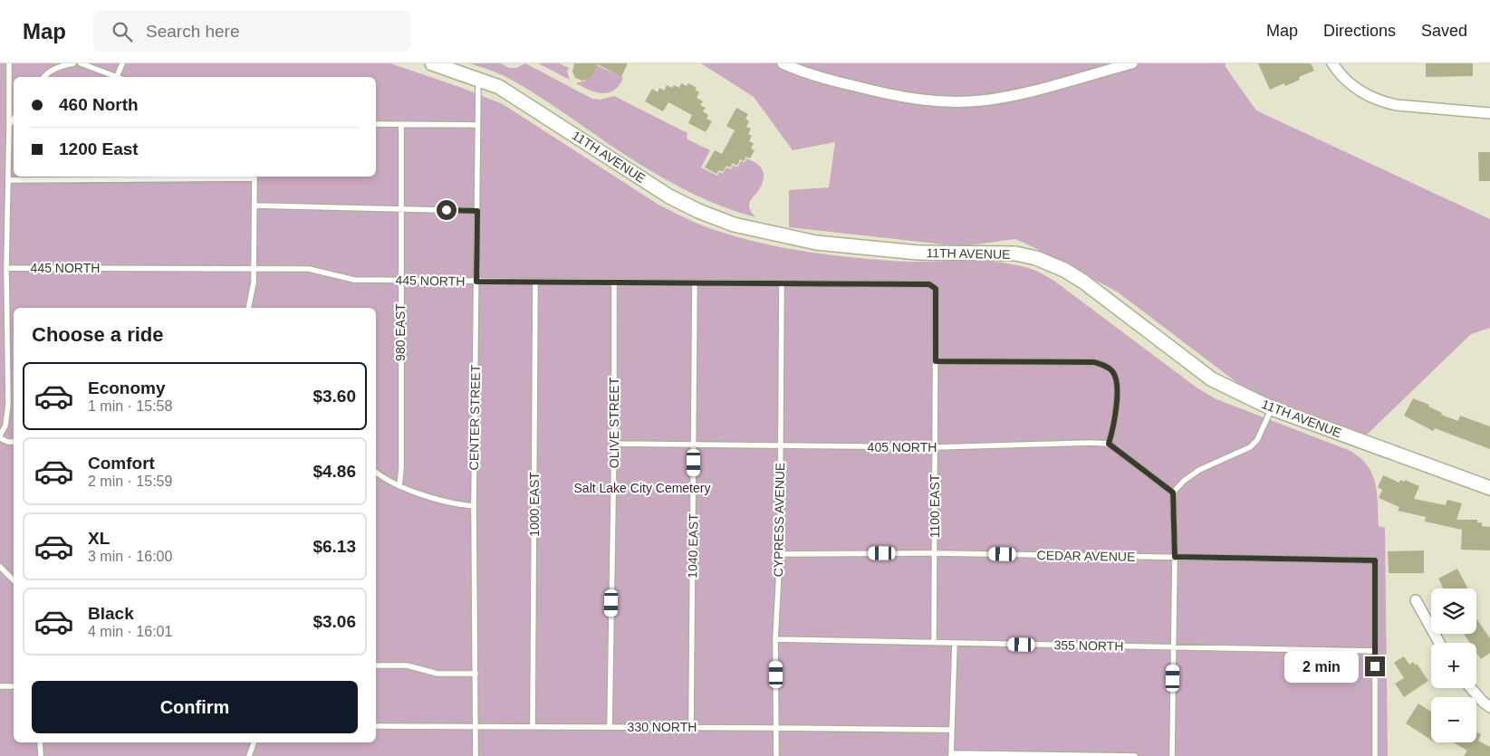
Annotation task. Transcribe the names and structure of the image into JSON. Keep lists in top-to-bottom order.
{
  "streets": {
    "street": ["11TH AVENUE"],
    "lane": [
      "445 NORTH",
      "980 EAST",
      "CENTER STREET",
      "OLIVE STREET",
      "405 NORTH",
      "1000 EAST",
      "1100 EAST",
      "CYPRESS AVENUE",
      "1040 EAST",
      "CEDAR AVENUE",
      "355 NORTH",
      "330 NORTH"
    ]
  },
  "crossings": [
    ["11TH AVENUE", "CENTER STREET"],
    ["445 NORTH", "980 EAST"],
    ["445 NORTH", "CENTER STREET"],
    ["445 NORTH", "OLIVE STREET"],
    ["445 NORTH", "1000 EAST"],
    ["445 NORTH", "1100 EAST"],
    ["445 NORTH", "CYPRESS AVENUE"],
    ["445 NORTH", "1040 EAST"],
    ["CENTER STREET", "330 NORTH"],
    ["OLIVE STREET", "405 NORTH"],
    ["OLIVE STREET", "330 NORTH"],
    ["405 NORTH", "1100 EAST"],
    ["405 NORTH", "CYPRESS AVENUE"],
    ["405 NORTH", "1040 EAST"],
    ["1000 EAST", "330 NORTH"],
    ["1100 EAST", "CEDAR AVENUE"],
    ["1100 EAST", "355 NORTH"],
    ["CYPRESS AVENUE", "CEDAR AVENUE"],
    ["CYPRESS AVENUE", "355 NORTH"],
    ["CYPRESS AVENUE", "330 NORTH"],
    ["1040 EAST", "330 NORTH"],
    ["CEDAR AVENUE", "355 NORTH"]
  ],
  "parks": ["Salt Lake City Cemetery"],
  "page": {
    "header": "Map",
    "search": "Search here",
    "nav": ["Map", "Directions", "Saved"],
    "banner": ["460 North", "1200 East"],
    "heading": "Choose a ride",
    "list": [
      {
        "name": "Economy",
        "note": "1 min · 15:58",
        "value": "$3.60"
      },
      {
        "name": "Comfort",
        "note": "2 min · 15:59",
        "value": "$4.86"
      },
      {
        "name": "XL",
        "note": "3 min · 16:00",
        "value": "$6.13"
      },
      {
        "name": "Black",
        "note": "4 min · 16:01",
        "value": "$3.06"
      }
    ],
    "map_buttons": ["+", "−"],
    "bubble": "2 min",
    "buttons": "Confirm"
  }
}
